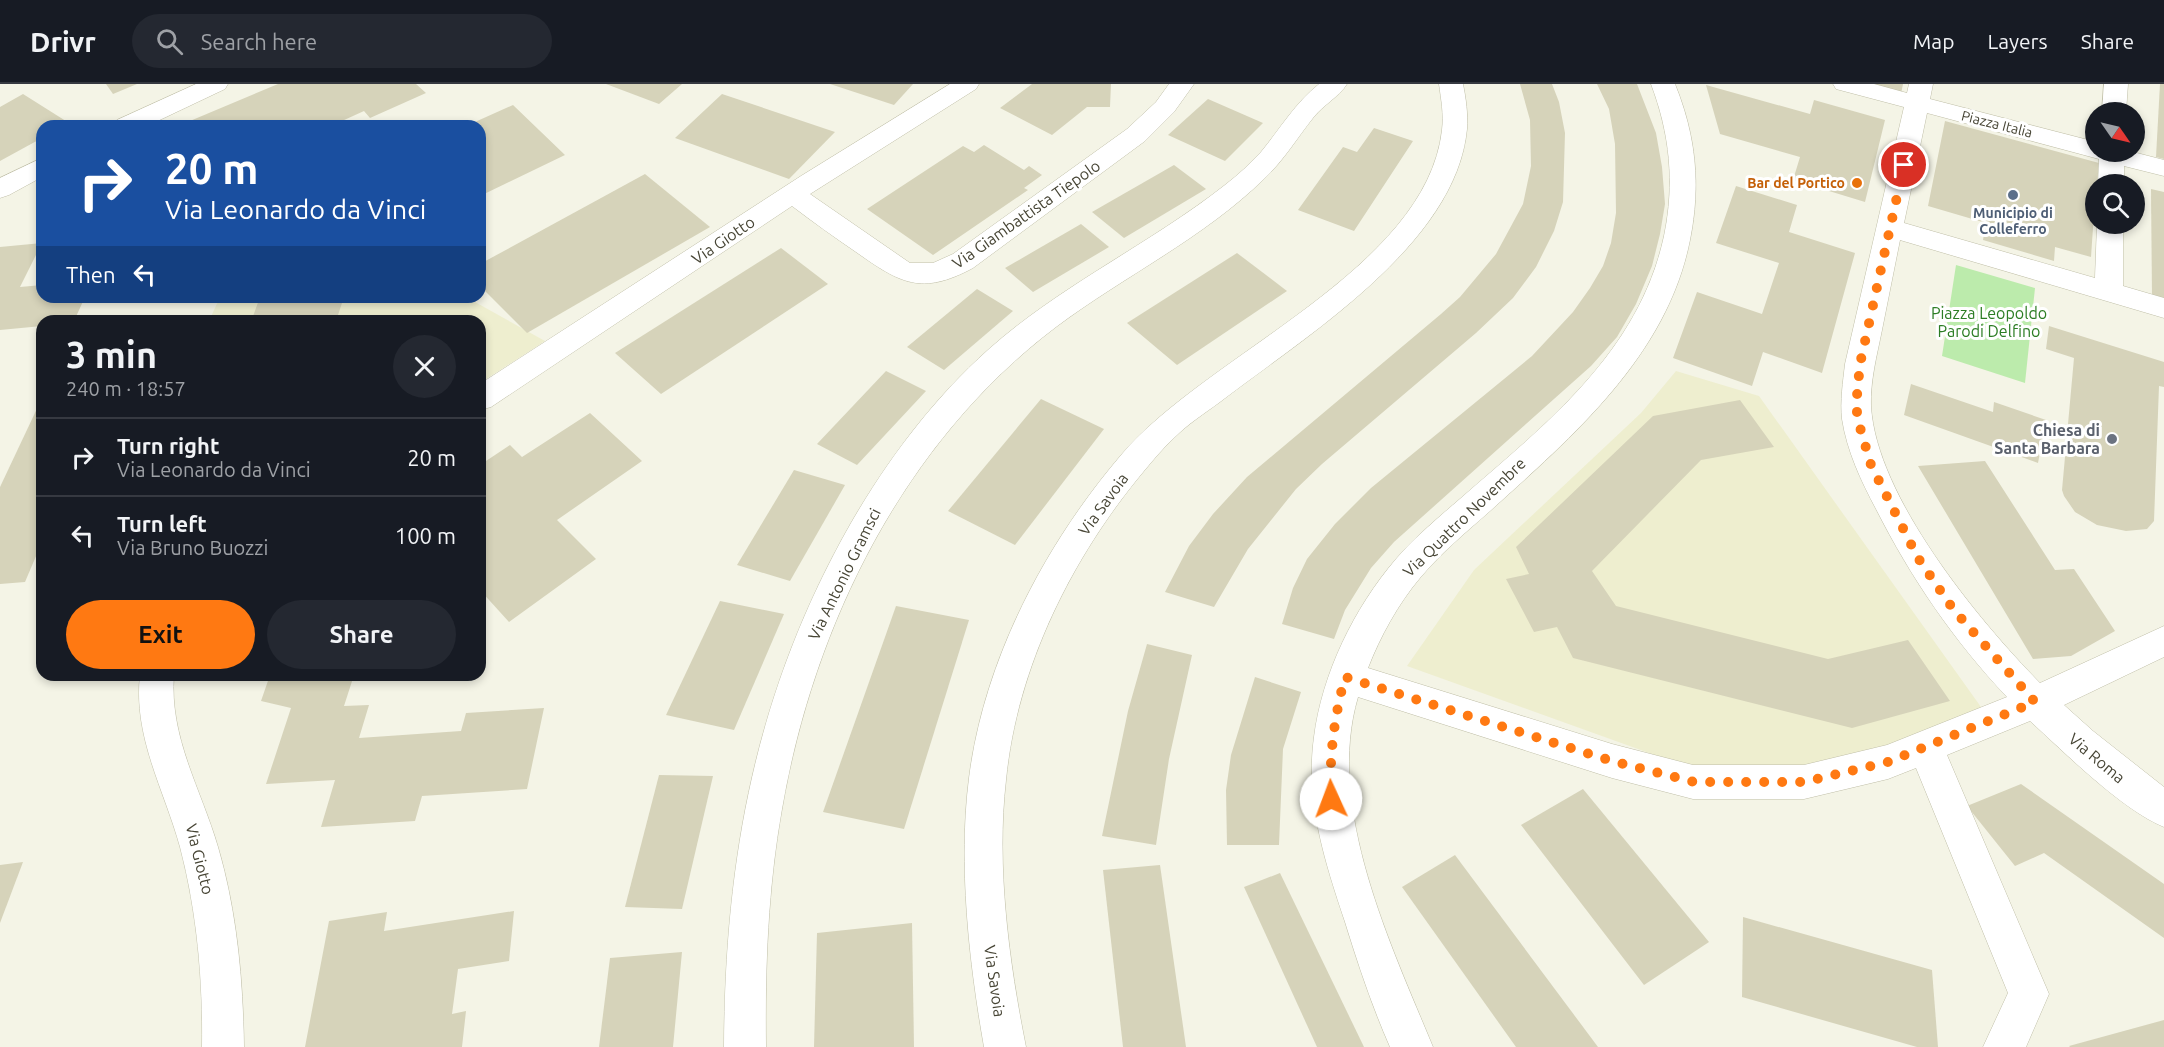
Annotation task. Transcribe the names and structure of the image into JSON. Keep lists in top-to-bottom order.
{
  "streets": {
    "street": [
      "Piazza Italia",
      "Via Giambattista Tiepolo",
      "Via Giotto",
      "Via Savoia",
      "Via Quattro Novembre",
      "Via Antonio Gramsci",
      "Via Roma"
    ]
  },
  "crossings": [
    ["Piazza Italia", "Via Roma"],
    ["Via Giambattista Tiepolo", "Via Giotto"]
  ],
  "parks": ["Piazza Leopoldo Parodi Delfino"],
  "places": ["Bar del Portico", "Municipio di Colleferro", "Chiesa di Santa Barbara"],
  "north": "bottom right",
  "page": {
    "header": "Drivr",
    "search": "Search here",
    "nav": ["Map", "Layers", "Share"],
    "turn": ["20 m", "Via Leonardo da Vinci"],
    "then": "Then",
    "heading": ["3 min", "240 m · 18:57"],
    "list": [
      {
        "name": "Turn right",
        "note": "Via Leonardo da Vinci",
        "value": "20 m"
      },
      {
        "name": "Turn left",
        "note": "Via Bruno Buozzi",
        "value": "100 m"
      }
    ],
    "buttons": ["Exit", "Share"]
  }
}
